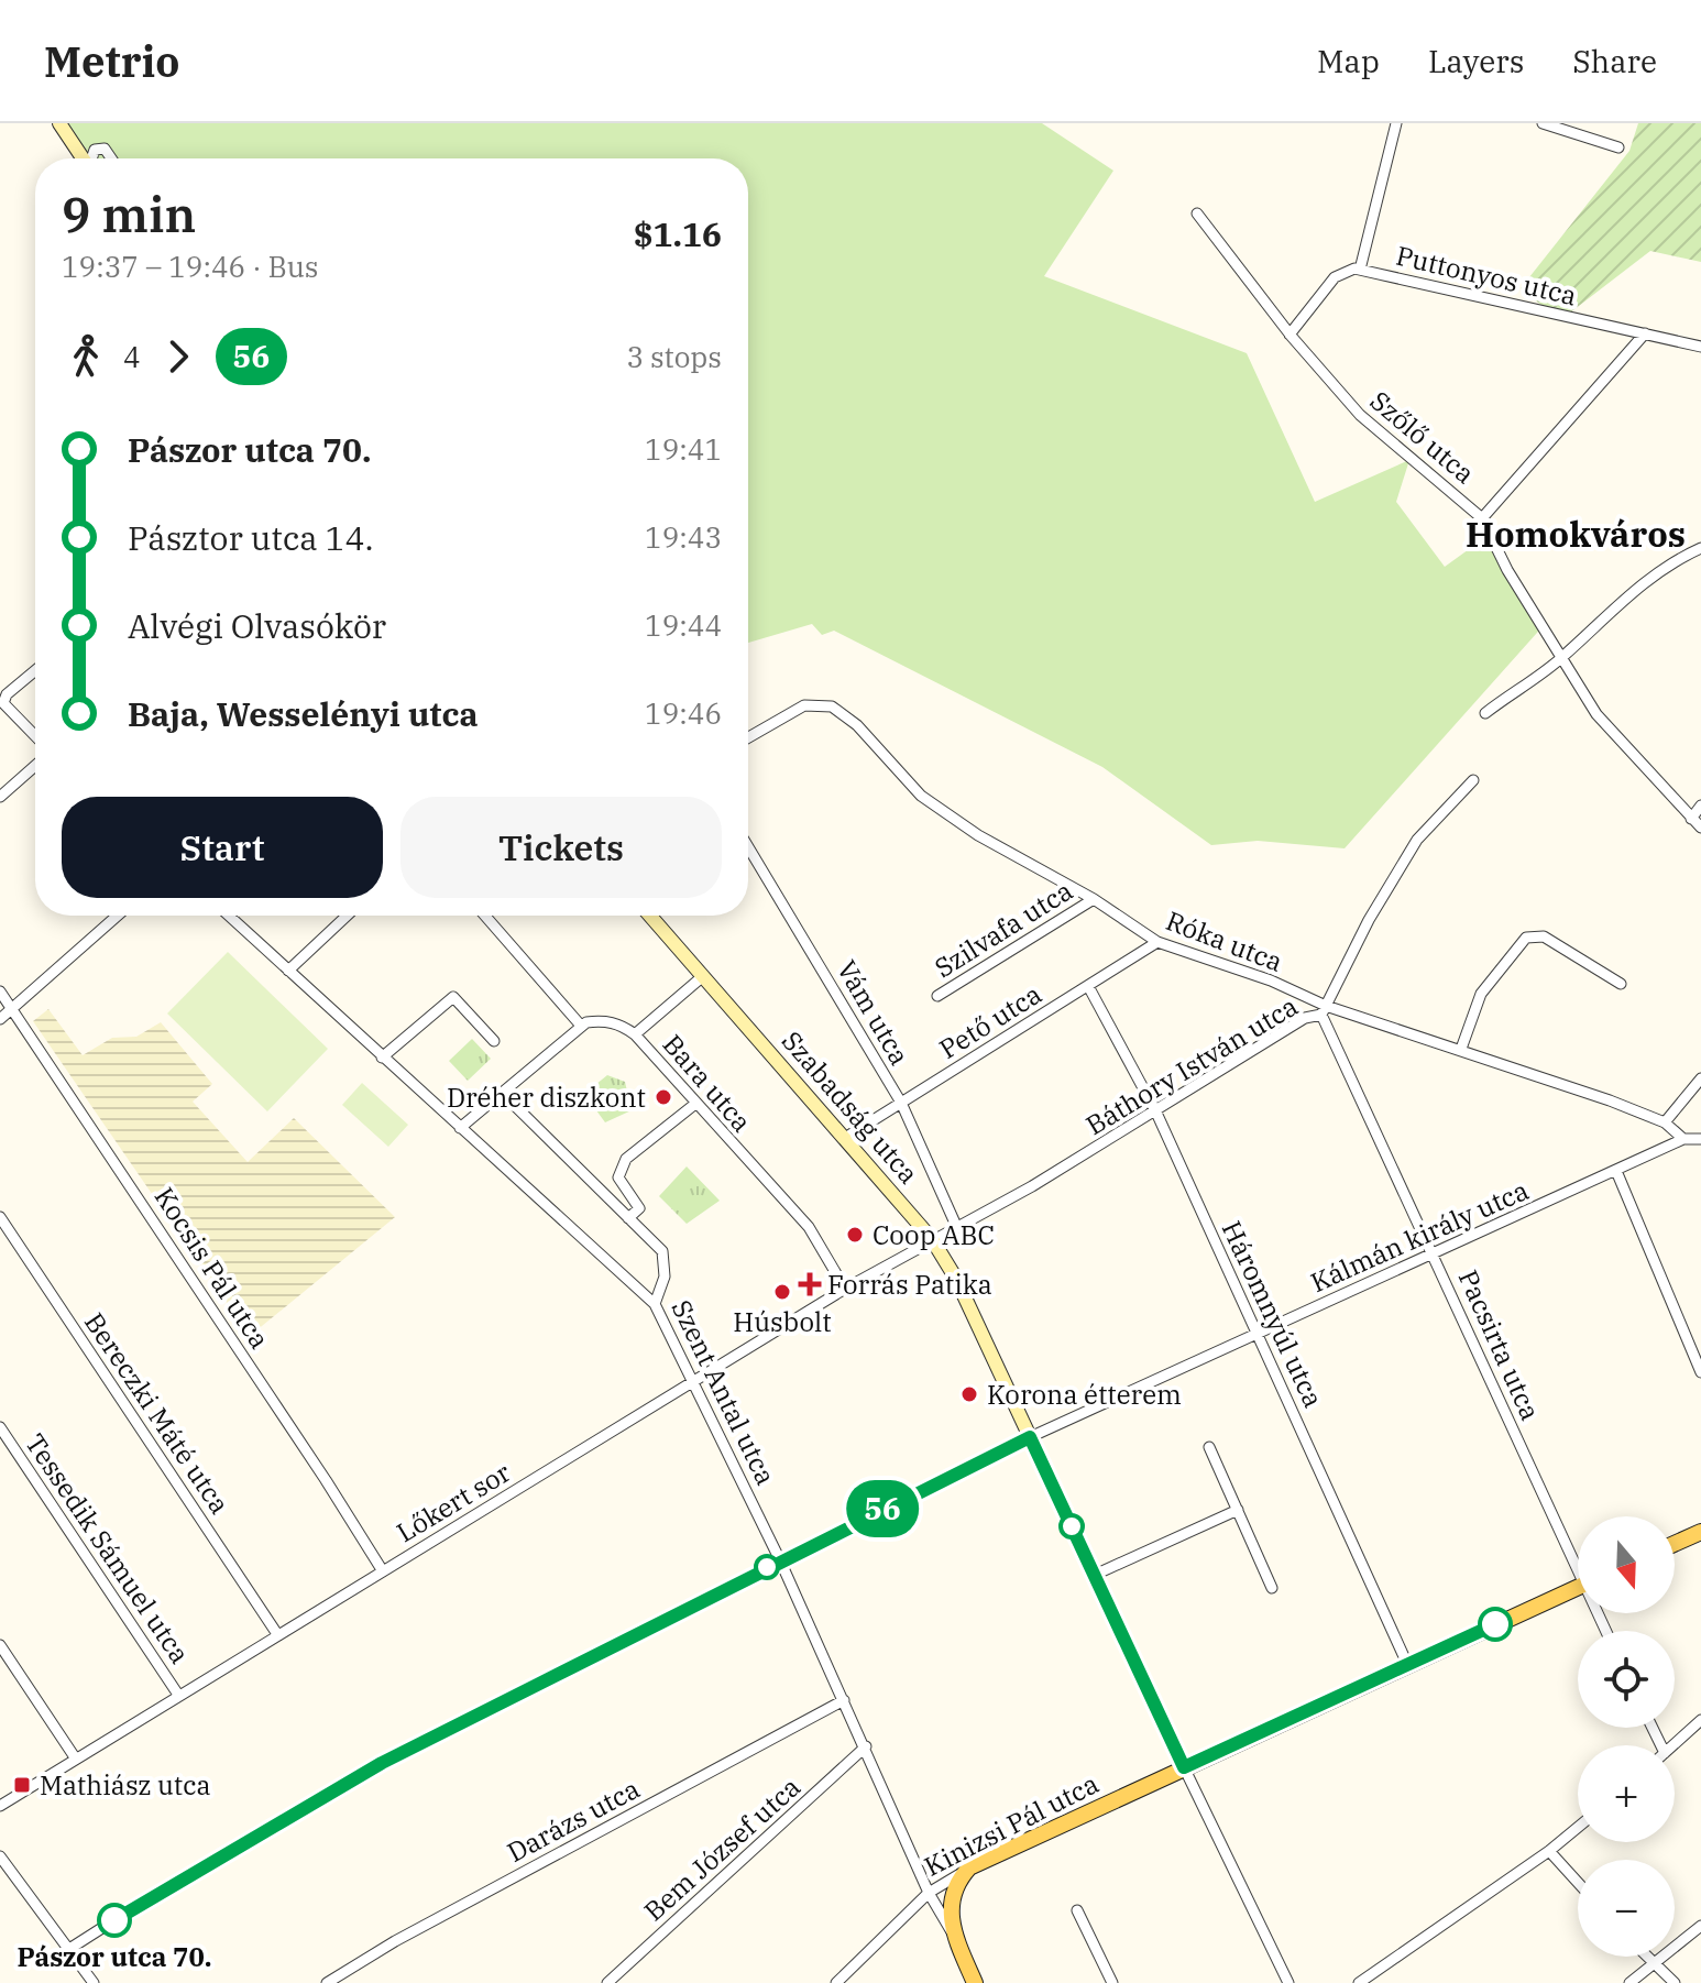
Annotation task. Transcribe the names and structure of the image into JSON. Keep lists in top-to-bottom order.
{
  "streets": {
    "main road": ["Szabadság utca", "Szent Antal utca", "Kinizsi Pál utca"],
    "street": [
      "Puttonyos utca",
      "Szőlő utca",
      "Szilvafa utca",
      "Róka utca",
      "Vám utca",
      "Pető utca",
      "Báthory István utca",
      "Bara utca",
      "Kálmán király utca",
      "Kocsis Pál utca",
      "Háromnyúl utca",
      "Pacsirta utca",
      "Bereczki Máté utca",
      "Lőkert sor",
      "Tessedik Sámuel utca",
      "Darázs utca",
      "Bem József utca"
    ]
  },
  "crossings": [
    ["Puttonyos utca", "Szőlő utca"],
    ["Szilvafa utca", "Róka utca"],
    ["Róka utca", "Pető utca"],
    ["Róka utca", "Báthory István utca"],
    ["Róka utca", "Kálmán király utca"],
    ["Róka utca", "Pacsirta utca"],
    ["Vám utca", "Pető utca"],
    ["Vám utca", "Báthory István utca"],
    ["Pető utca", "Szabadság utca"],
    ["Pető utca", "Háromnyúl utca"],
    ["Báthory István utca", "Szabadság utca"],
    ["Báthory István utca", "Háromnyúl utca"],
    ["Báthory István utca", "Pacsirta utca"],
    ["Báthory István utca", "Lőkert sor"],
    ["Bara utca", "Lőkert sor"],
    ["Szabadság utca", "Kálmán király utca"],
    ["Szabadság utca", "Lőkert sor"],
    ["Szabadság utca", "Kinizsi Pál utca"],
    ["Kálmán király utca", "Háromnyúl utca"],
    ["Kálmán király utca", "Pacsirta utca"],
    ["Kálmán király utca", "Szent Antal utca"],
    ["Kocsis Pál utca", "Lőkert sor"],
    ["Háromnyúl utca", "Kinizsi Pál utca"],
    ["Szent Antal utca", "Lőkert sor"],
    ["Szent Antal utca", "Darázs utca"],
    ["Szent Antal utca", "Kinizsi Pál utca"],
    ["Szent Antal utca", "Bem József utca"],
    ["Bereczki Máté utca", "Lőkert sor"],
    ["Lőkert sor", "Tessedik Sámuel utca"]
  ],
  "districts": ["Homokváros"],
  "places": {
    "other": [
      "Dréher diszkont",
      "Coop ABC",
      "Húsbolt",
      "Korona étterem",
      "Pászor utca 70."
    ],
    "health": ["Forrás Patika"],
    "transit": ["Mathiász utca"]
  },
  "lines": ["bus line 56"],
  "north": "bottom",
  "page": {
    "header": "Metrio",
    "nav": ["Map", "Layers", "Share"],
    "on_map": "56",
    "heading": ["9 min", "19:37 – 19:46 · Bus", "$1.16"],
    "legs": ["4", "56", "3 stops"],
    "list": [
      {
        "name": "Pászor utca 70.",
        "value": "19:41"
      },
      {
        "name": "Pásztor utca 14.",
        "value": "19:43"
      },
      {
        "name": "Alvégi Olvasókör",
        "value": "19:44"
      },
      {
        "name": "Baja, Wesselényi utca",
        "value": "19:46"
      }
    ],
    "buttons": ["Start", "Tickets"],
    "map_buttons": ["+", "−"]
  }
}
